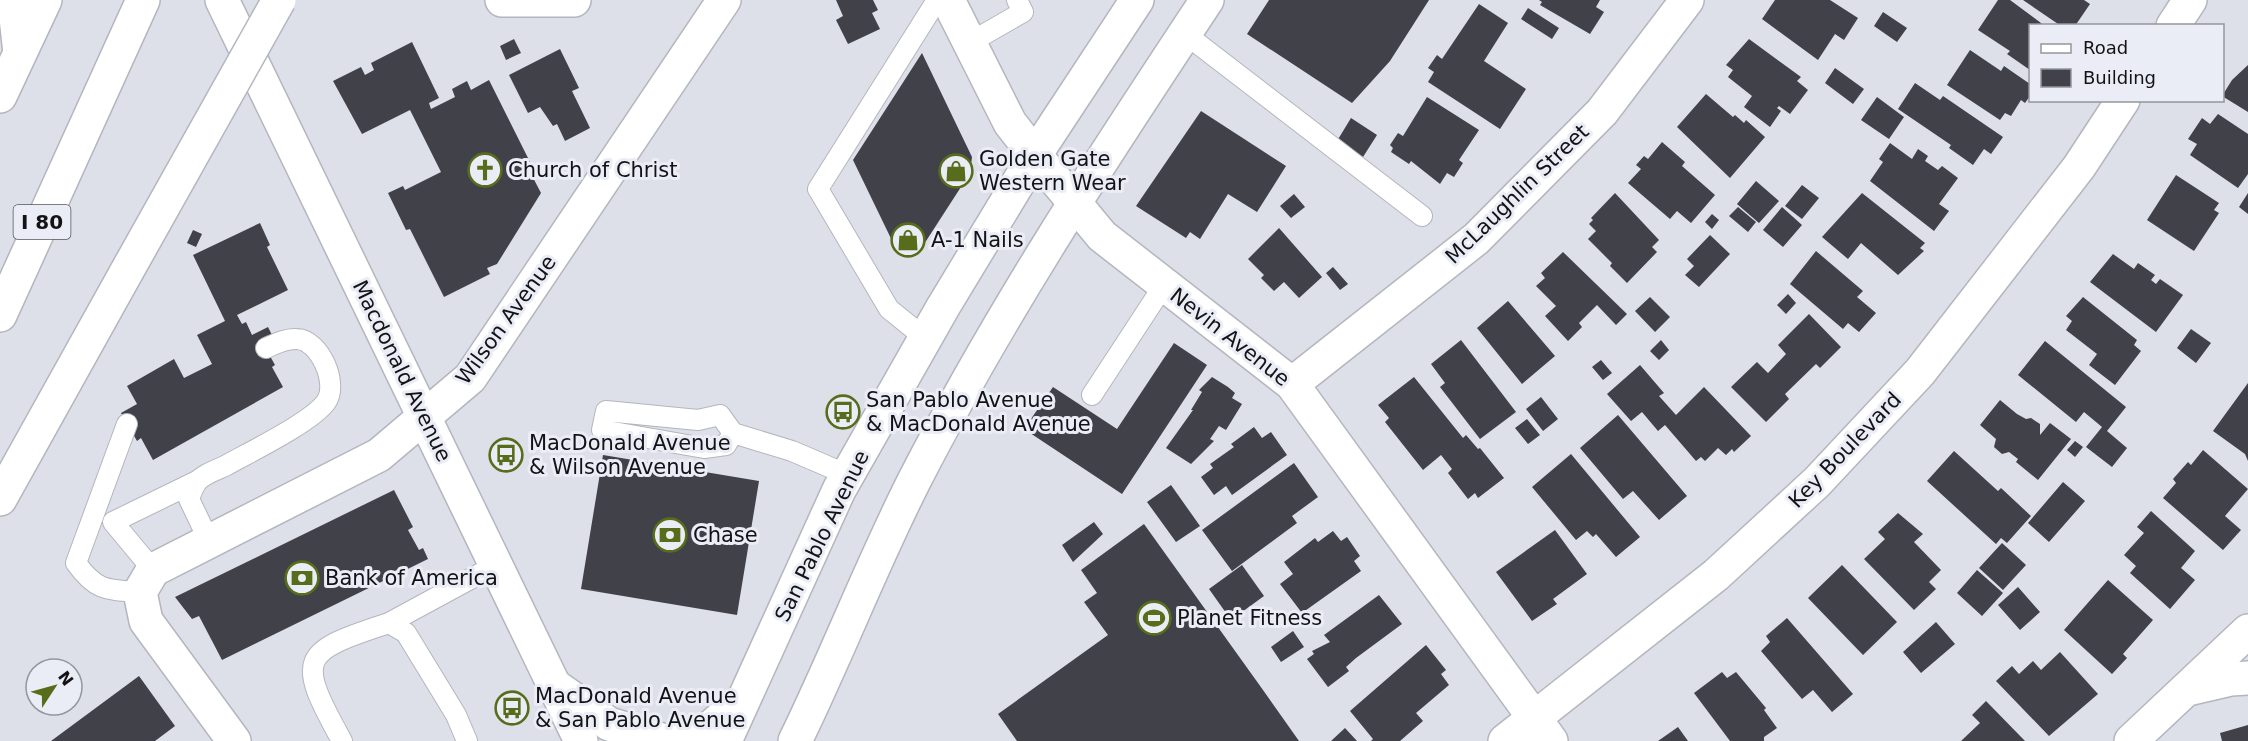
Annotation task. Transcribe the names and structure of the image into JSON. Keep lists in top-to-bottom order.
{
  "streets": {
    "main road": [
      "McLaughlin Street",
      "I 80",
      "Wilson Avenue",
      "Nevin Avenue",
      "Macdonald Avenue",
      "Key Boulevard",
      "San Pablo Avenue"
    ]
  },
  "crossings": [
    ["McLaughlin Street", "Nevin Avenue"],
    ["Wilson Avenue", "Macdonald Avenue"],
    ["Nevin Avenue", "Key Boulevard"],
    ["Nevin Avenue", "San Pablo Avenue"]
  ],
  "places": {
    "church": ["Church of Christ"],
    "shop": ["Golden Gate Western Wear", "A-1 Nails"],
    "bus stop": ["San Pablo Avenue & MacDonald Avenue", "MacDonald Avenue & Wilson Avenue", "MacDonald Avenue & San Pablo Avenue"],
    "bank": ["Chase", "Bank of America"],
    "sports": ["Planet Fitness"]
  },
  "legend": ["Road", "Building"],
  "north": "top right"
}
